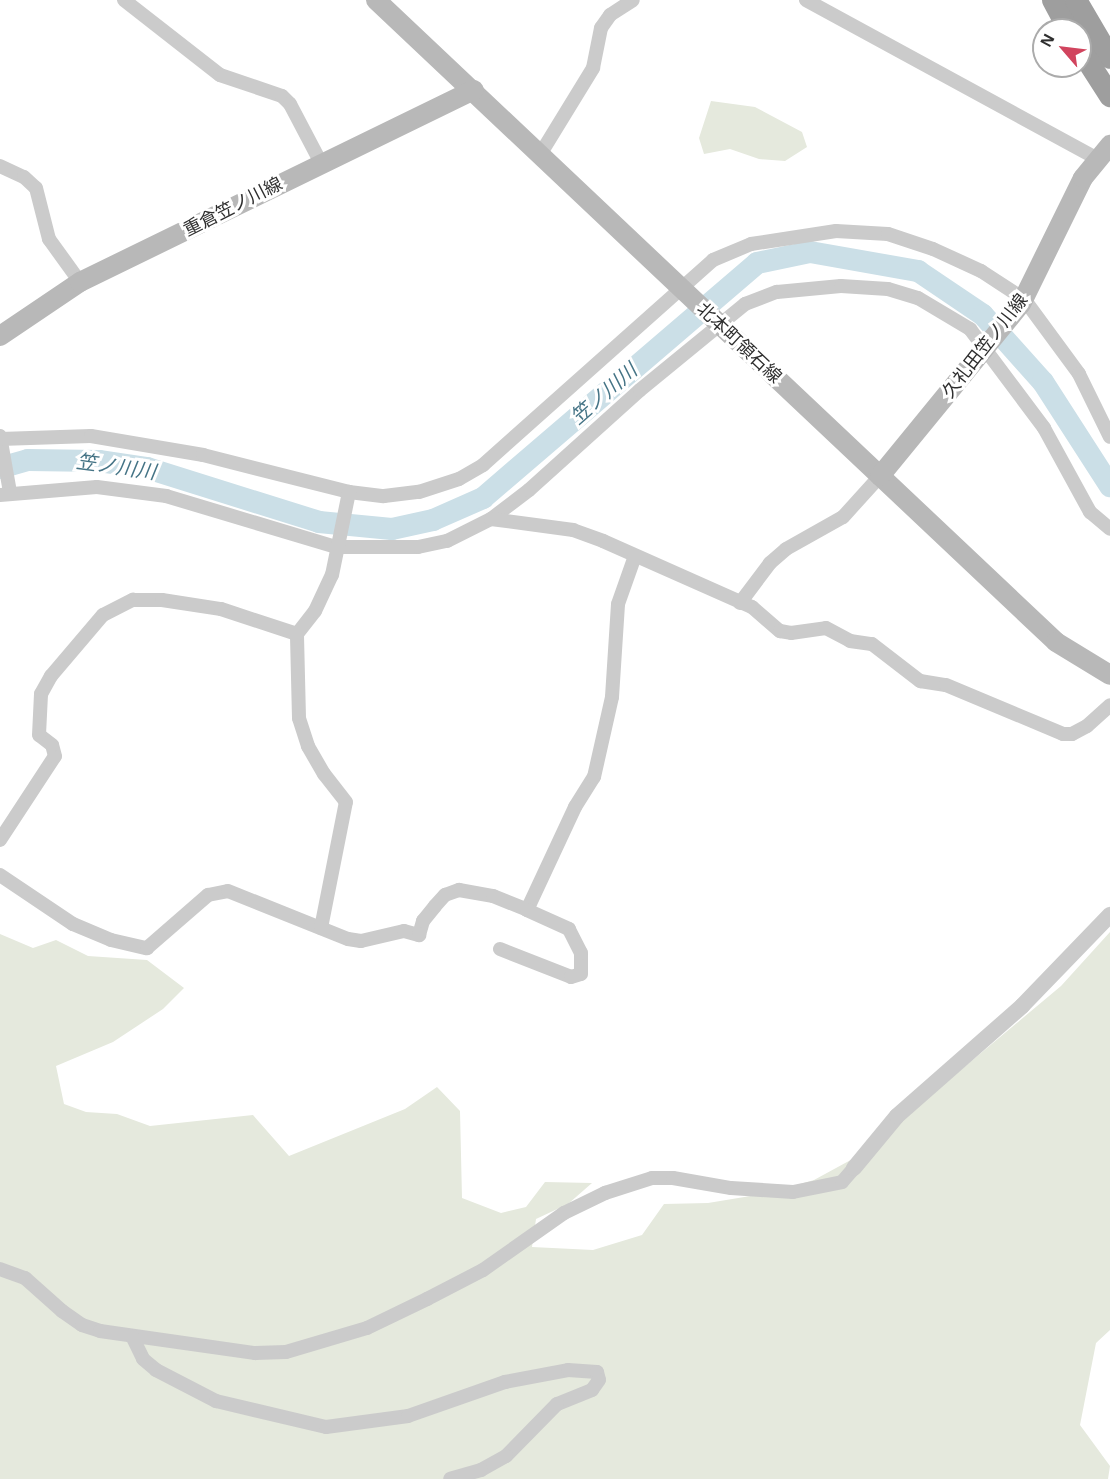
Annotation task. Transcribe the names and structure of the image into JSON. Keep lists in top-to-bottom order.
{
  "streets": {
    "main road": ["重倉笠ノ川線", "北本町領石線", "久礼田笠ノ川線"]
  },
  "crossings": [
    ["重倉笠ノ川線", "北本町領石線"],
    ["北本町領石線", "久礼田笠ノ川線"]
  ],
  "water": ["笠ノ川川"],
  "north": "top left"
}
